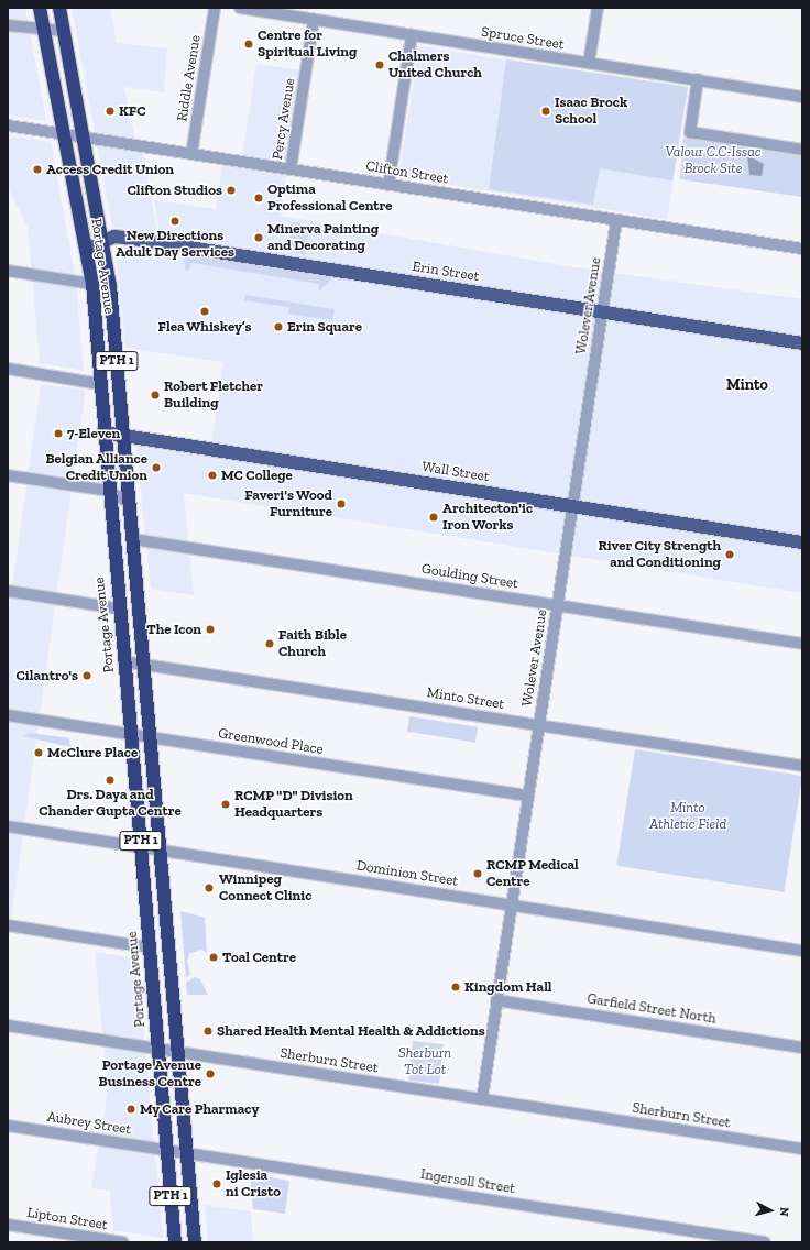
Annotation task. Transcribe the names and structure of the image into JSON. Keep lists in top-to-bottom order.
{
  "streets": {
    "highway": ["Portage Avenue", "PTH 1"],
    "main road": ["Erin Street", "Wall Street"],
    "street": [
      "Spruce Street",
      "Riddle Avenue",
      "Percy Avenue",
      "Clifton Street",
      "Wolever Avenue",
      "Goulding Street",
      "Minto Street",
      "Greenwood Place",
      "Dominion Street",
      "Garfield Street North",
      "Sherburn Street",
      "Aubrey Street",
      "Ingersoll Street",
      "Lipton Street"
    ]
  },
  "crossings": [
    ["Spruce Street", "Percy Avenue"],
    ["Riddle Avenue", "Clifton Street"],
    ["Percy Avenue", "Clifton Street"],
    ["Clifton Street", "Portage Avenue"],
    ["Clifton Street", "Wolever Avenue"],
    ["Portage Avenue", "Erin Street"],
    ["Portage Avenue", "Wall Street"],
    ["Portage Avenue", "Goulding Street"],
    ["Portage Avenue", "Minto Street"],
    ["Portage Avenue", "Greenwood Place"],
    ["Portage Avenue", "Dominion Street"],
    ["Portage Avenue", "Sherburn Street"],
    ["Portage Avenue", "Aubrey Street"],
    ["Portage Avenue", "Ingersoll Street"],
    ["Erin Street", "Wolever Avenue"],
    ["Wolever Avenue", "Wall Street"],
    ["Wolever Avenue", "Goulding Street"],
    ["Wolever Avenue", "Minto Street"],
    ["Wolever Avenue", "Greenwood Place"],
    ["Wolever Avenue", "Dominion Street"],
    ["Wolever Avenue", "Garfield Street North"],
    ["Wolever Avenue", "Sherburn Street"],
    ["Aubrey Street", "Ingersoll Street"]
  ],
  "districts": ["Minto"],
  "parks": ["Valour C.C-Issac Brock Site", "Minto Athletic Field", "Sherburn Tot Lot"],
  "places": [
    "Centre for Spiritual Living",
    "Chalmers United Church",
    "KFC",
    "Isaac Brock School",
    "Access Credit Union",
    "Clifton Studios",
    "Optima Professional Centre",
    "New Directions Adult Day Services",
    "Minerva Painting and Decorating",
    "Flea Whiskey’s",
    "Erin Square",
    "Robert Fletcher Building",
    "7-Eleven",
    "Belgian Alliance Credit Union",
    "MC College",
    "Faveri's Wood Furniture",
    "Architecton'ic Iron Works",
    "River City Strength and Conditioning",
    "The Icon",
    "Faith Bible Church",
    "Cilantro's",
    "McClure Place",
    "Drs. Daya and Chander Gupta Centre",
    "RCMP \"D\" Division Headquarters",
    "RCMP Medical Centre",
    "Winnipeg Connect Clinic",
    "Toal Centre",
    "Kingdom Hall",
    "Shared Health Mental Health & Addictions",
    "Portage Avenue Business Centre",
    "My Care Pharmacy",
    "Iglesia ni Cristo"
  ],
  "north": "right"
}
